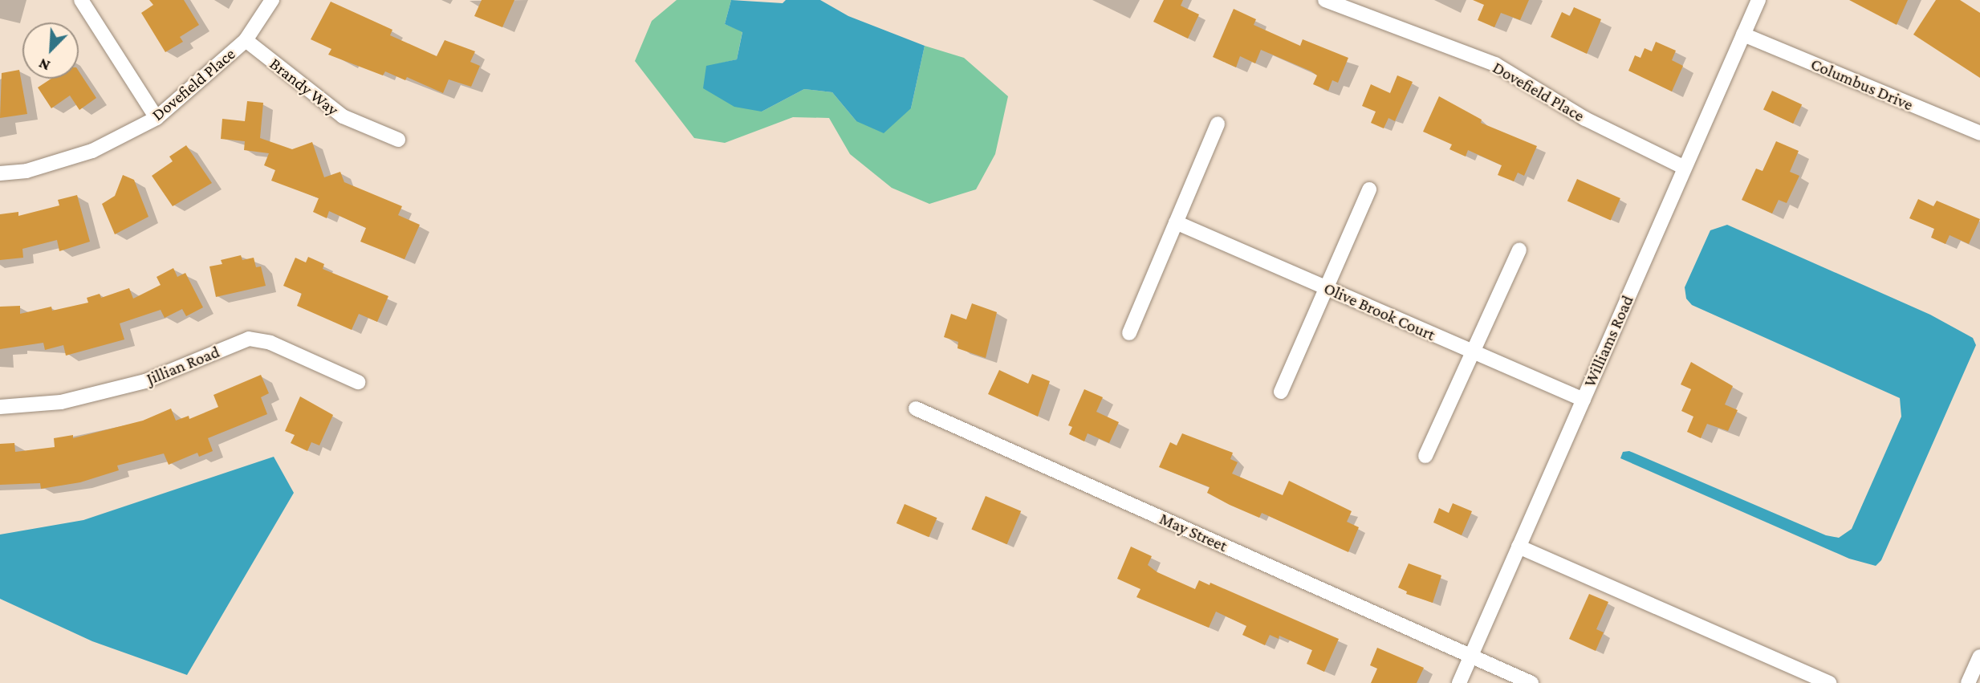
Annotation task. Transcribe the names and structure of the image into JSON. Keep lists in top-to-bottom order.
{
  "streets": {
    "street": [
      "Dovefield Place",
      "Columbus Drive",
      "Brandy Way",
      "Olive Brook Court",
      "Williams Road",
      "Jillian Road",
      "May Street"
    ]
  },
  "crossings": [
    ["Dovefield Place", "Brandy Way"],
    ["Dovefield Place", "Williams Road"],
    ["Columbus Drive", "Williams Road"],
    ["Olive Brook Court", "Williams Road"],
    ["Williams Road", "May Street"]
  ],
  "north": "bottom left"
}
